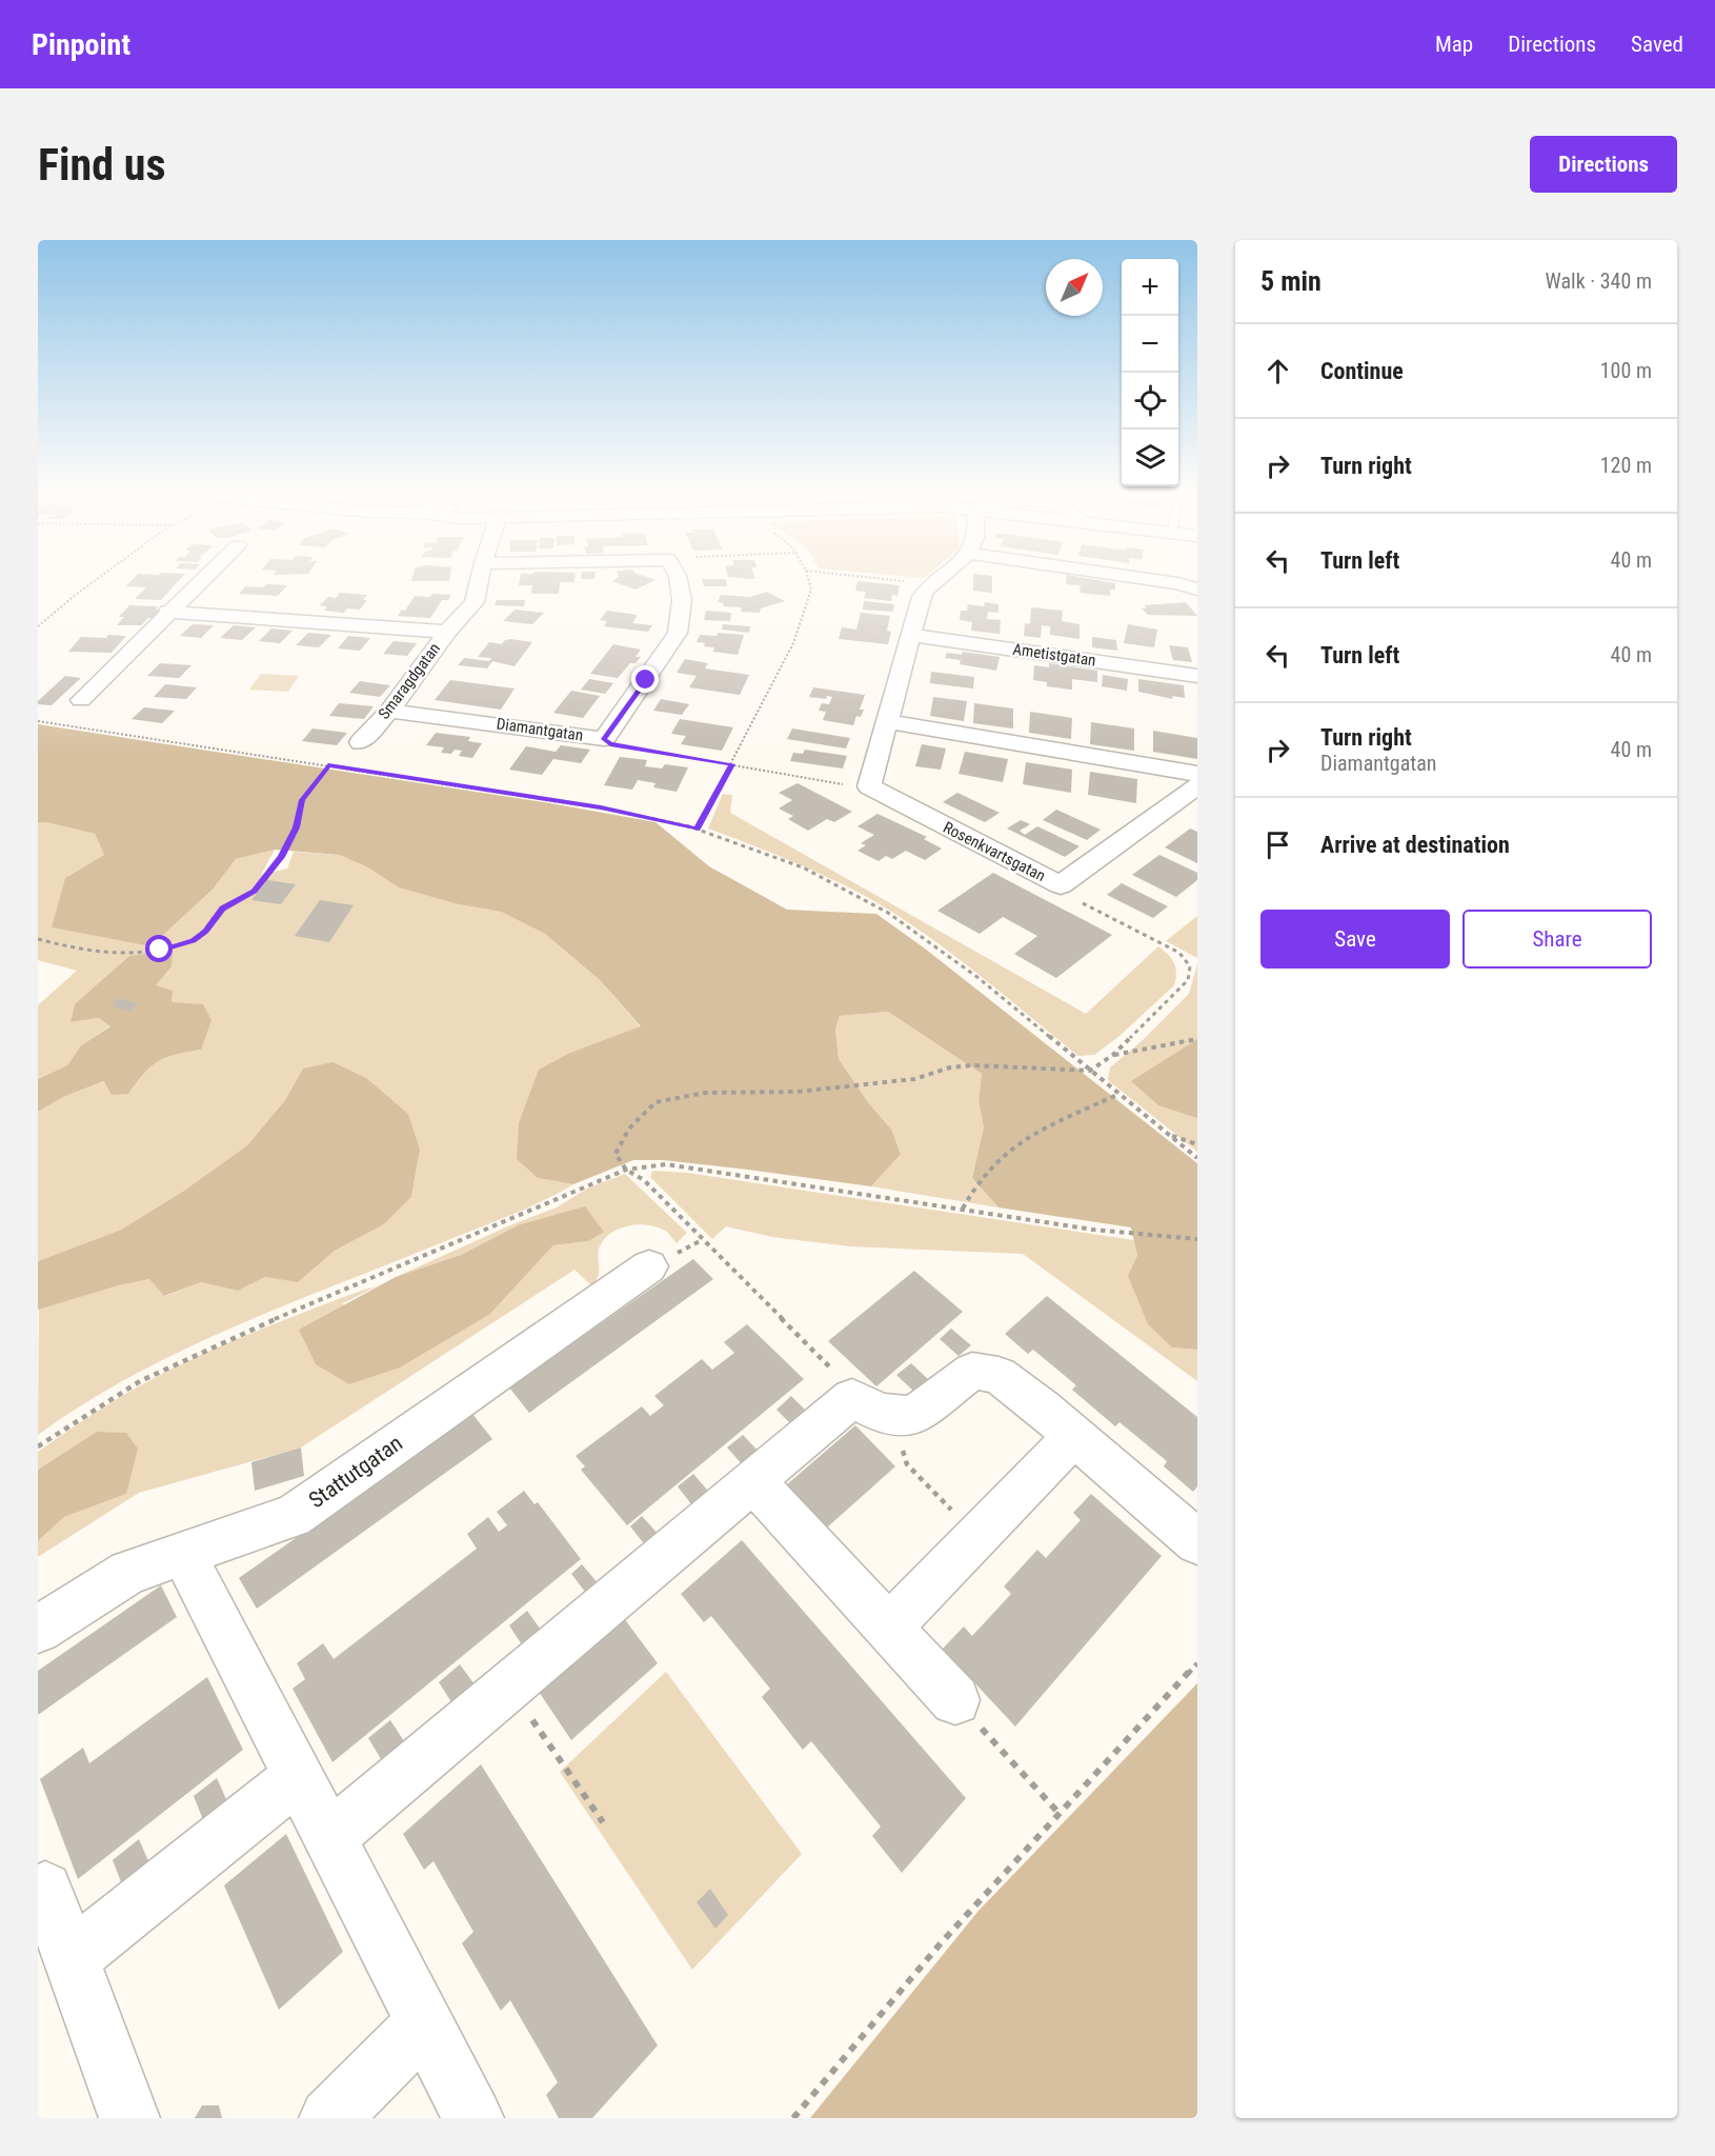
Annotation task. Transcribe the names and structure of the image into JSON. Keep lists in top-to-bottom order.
{
  "streets": {
    "street": [
      "Ametistgatan",
      "Smaragdgatan",
      "Diamantgatan",
      "Rosenkvartsgatan",
      "Stattutgatan"
    ]
  },
  "crossings": [
    ["Smaragdgatan", "Diamantgatan"]
  ],
  "north": "top right",
  "page": {
    "header": "Pinpoint",
    "nav": ["Map", "Directions", "Saved"],
    "buttons": [
      "Directions",
      ["Save", "Share"]
    ],
    "title": "Find us",
    "heading": ["5 min", "Walk · 340 m"],
    "map_buttons": ["+", "−"],
    "list": [
      ["Continue", "100 m"],
      ["Turn right", "120 m"],
      ["Turn left", "40 m"],
      ["Turn left", "40 m"],
      ["Turn right", "Diamantgatan", "40 m"],
      "Arrive at destination"
    ]
  }
}
